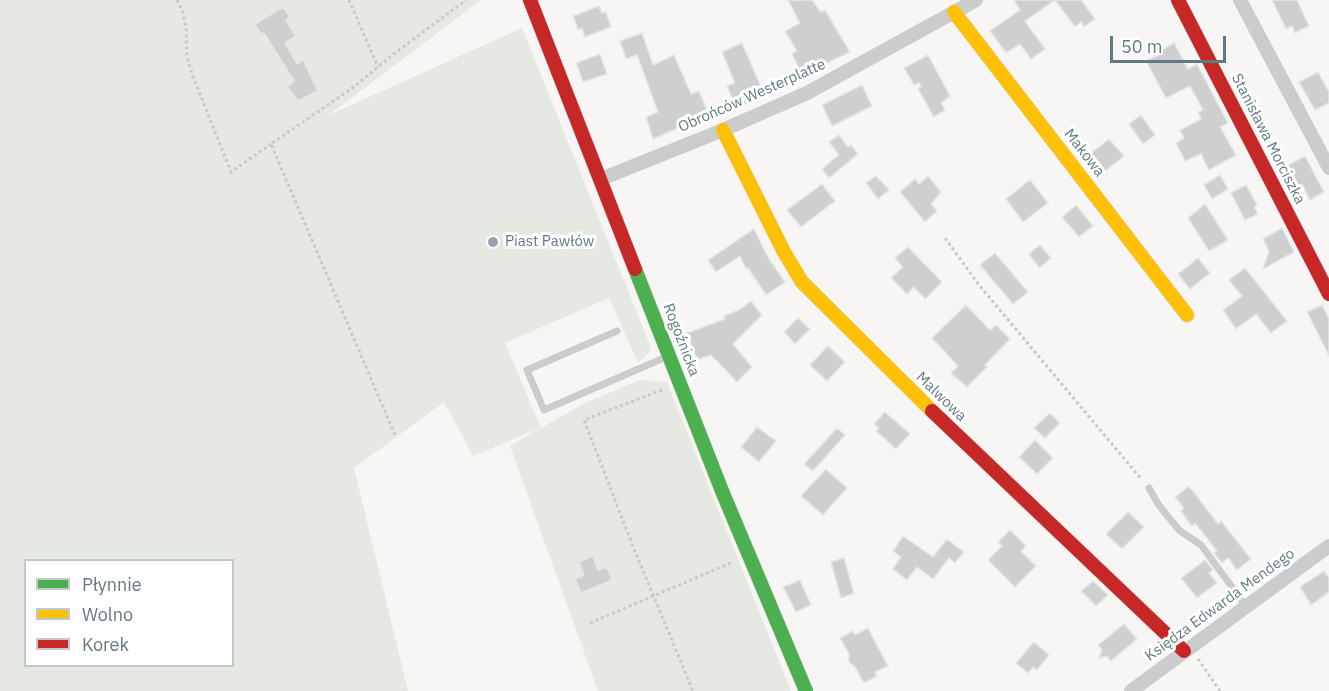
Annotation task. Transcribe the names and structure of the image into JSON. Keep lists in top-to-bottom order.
{
  "streets": {
    "street": [
      "Obrońców Westerplatte",
      "Stanisława Morciszka",
      "Makowa",
      "Rogoźnicka",
      "Malwowa",
      "Księdza Edwarda Mendego"
    ]
  },
  "crossings": [
    ["Obrońców Westerplatte", "Makowa"],
    ["Obrońców Westerplatte", "Rogoźnicka"],
    ["Obrońców Westerplatte", "Malwowa"],
    ["Malwowa", "Księdza Edwarda Mendego"]
  ],
  "places": ["Piast Pawłów"],
  "legend": ["Płynnie", "Wolno", "Korek"],
  "scale_bar": "50 m"
}
